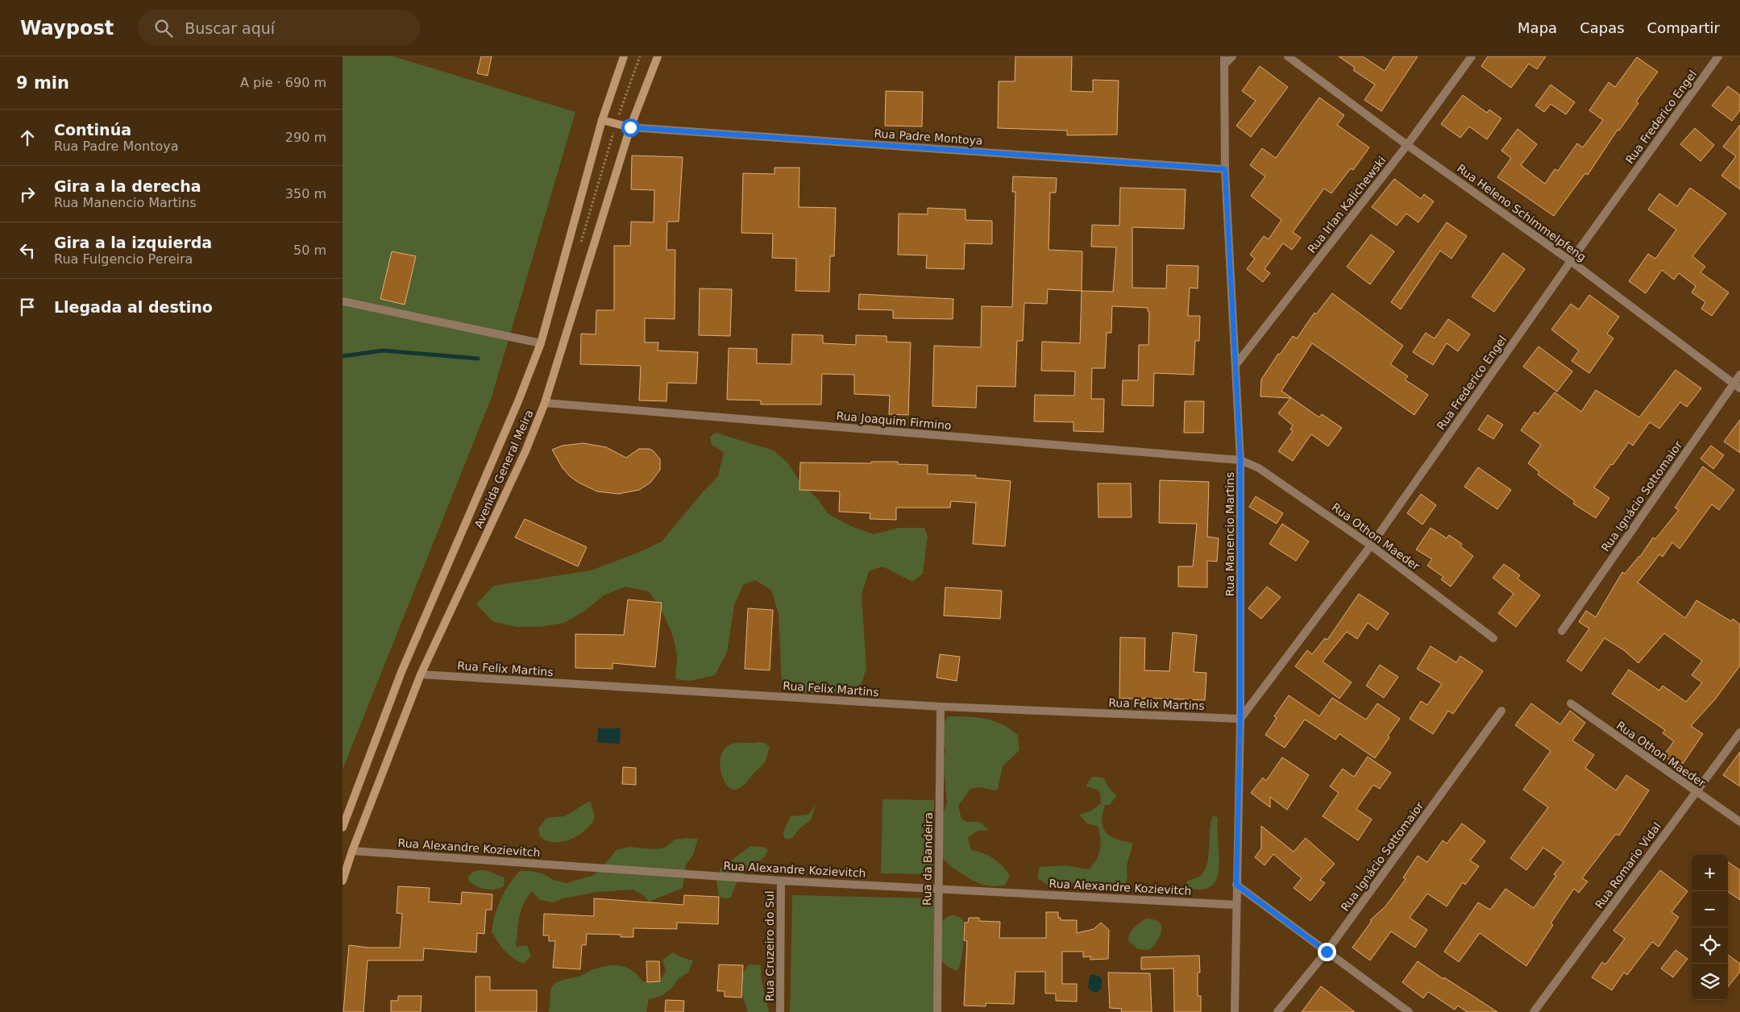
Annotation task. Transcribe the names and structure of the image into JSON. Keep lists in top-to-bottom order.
{
  "streets": {
    "main road": ["Avenida General Meira"],
    "street": [
      "Rua Frederico Engel",
      "Rua Padre Montoya",
      "Rua Irlan Kalichewski",
      "Rua Heleno Schimmelpfeng",
      "Rua Joaquim Firmino",
      "Rua Ignácio Sottomaior",
      "Rua Manencio Martins",
      "Rua Othon Maeder",
      "Rua Felix Martins",
      "Rua Alexandre Kozievitch",
      "Rua da Bandeira",
      "Rua Romario Vidal",
      "Rua Cruzeiro do Sul"
    ]
  },
  "crossings": [
    ["Rua Frederico Engel", "Rua Heleno Schimmelpfeng"],
    ["Rua Frederico Engel", "Rua Manencio Martins"],
    ["Rua Frederico Engel", "Rua Othon Maeder"],
    ["Rua Frederico Engel", "Rua Felix Martins"],
    ["Rua Padre Montoya", "Avenida General Meira"],
    ["Rua Padre Montoya", "Rua Manencio Martins"],
    ["Rua Irlan Kalichewski", "Rua Heleno Schimmelpfeng"],
    ["Rua Irlan Kalichewski", "Rua Manencio Martins"],
    ["Rua Heleno Schimmelpfeng", "Rua Ignácio Sottomaior"],
    ["Rua Joaquim Firmino", "Avenida General Meira"],
    ["Rua Joaquim Firmino", "Rua Manencio Martins"],
    ["Rua Joaquim Firmino", "Rua Othon Maeder"],
    ["Avenida General Meira", "Rua Felix Martins"],
    ["Avenida General Meira", "Rua Alexandre Kozievitch"],
    ["Rua Manencio Martins", "Rua Othon Maeder"],
    ["Rua Manencio Martins", "Rua Felix Martins"],
    ["Rua Manencio Martins", "Rua Alexandre Kozievitch"],
    ["Rua Othon Maeder", "Rua Romario Vidal"],
    ["Rua Felix Martins", "Rua da Bandeira"],
    ["Rua Alexandre Kozievitch", "Rua da Bandeira"],
    ["Rua Alexandre Kozievitch", "Rua Cruzeiro do Sul"]
  ],
  "page": {
    "header": "Waypost",
    "search": "Buscar aquí",
    "nav": ["Mapa", "Capas", "Compartir"],
    "heading": ["9 min", "A pie · 690 m"],
    "list": [
      ["Continúa", "Rua Padre Montoya", "290 m"],
      ["Gira a la derecha", "Rua Manencio Martins", "350 m"],
      ["Gira a la izquierda", "Rua Fulgencio Pereira", "50 m"],
      "Llegada al destino"
    ],
    "map_buttons": ["+", "−"]
  }
}
